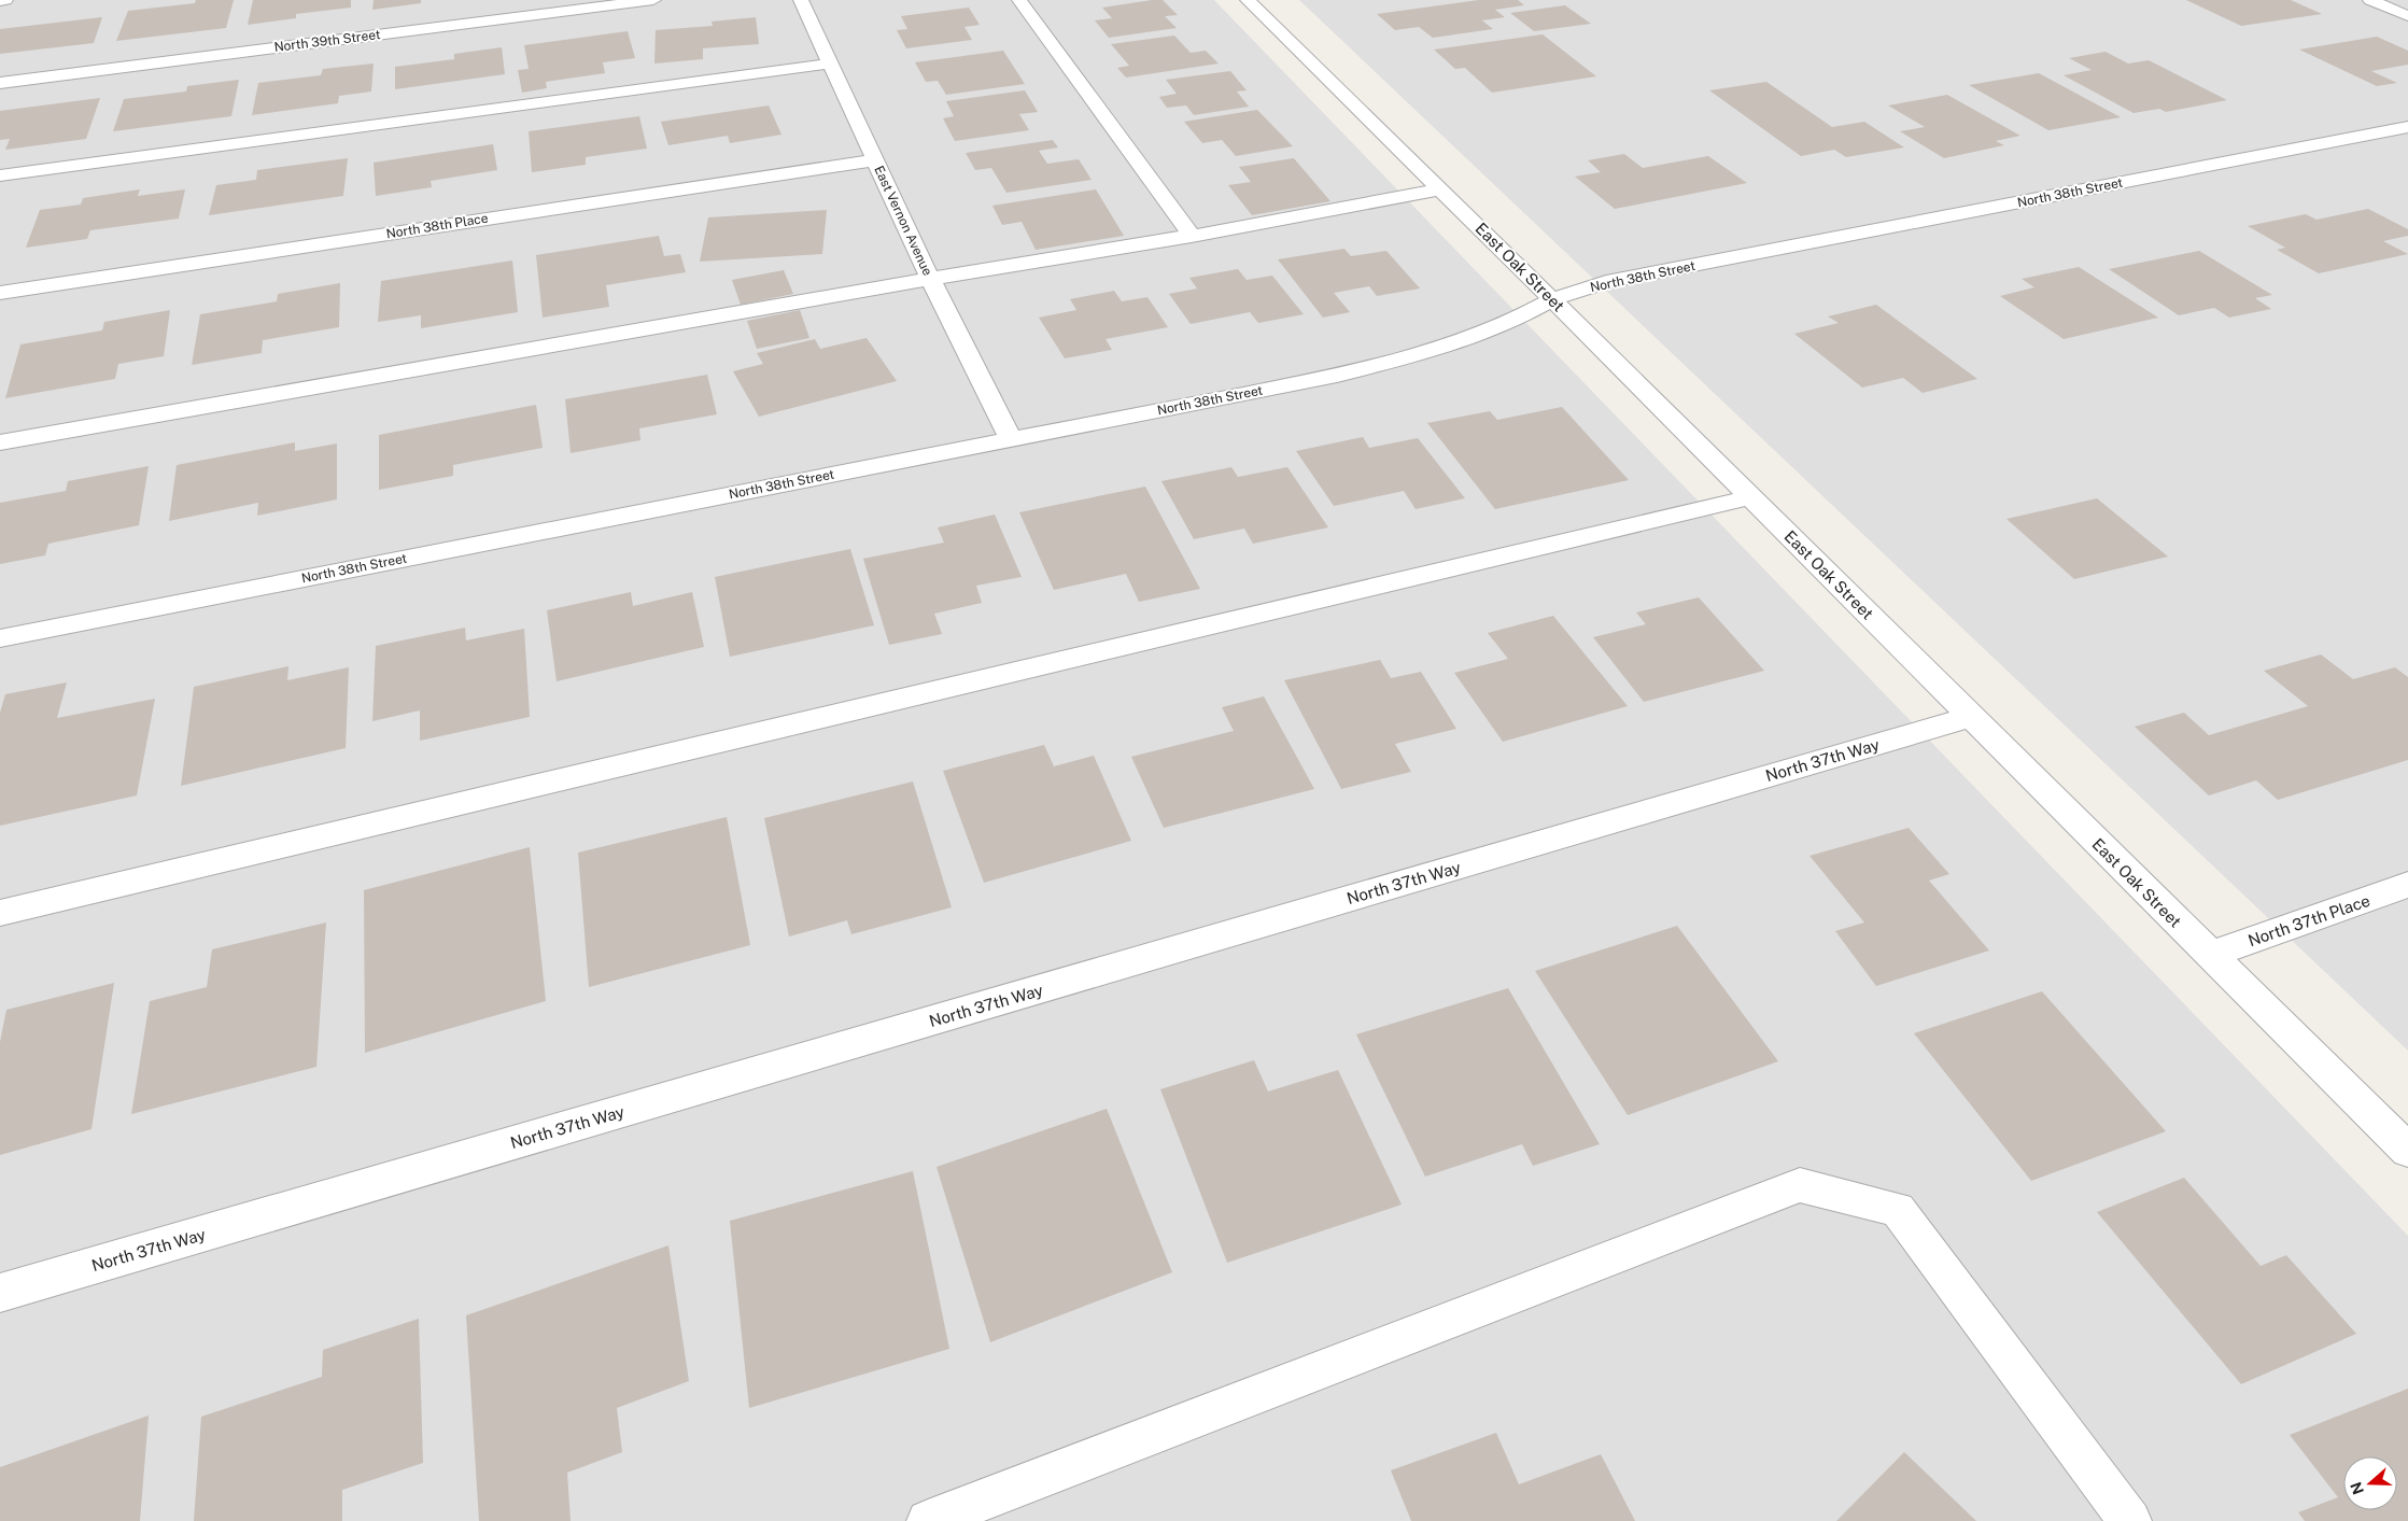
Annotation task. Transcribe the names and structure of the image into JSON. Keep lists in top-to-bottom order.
{
  "streets": {
    "street": [
      "North 39th Street",
      "North 38th Street",
      "East Vernon Avenue",
      "North 38th Place",
      "East Oak Street",
      "North 37th Way",
      "North 37th Place"
    ]
  },
  "crossings": [
    ["North 38th Street", "East Vernon Avenue"],
    ["North 38th Street", "East Oak Street"],
    ["East Vernon Avenue", "North 38th Place"],
    ["East Oak Street", "North 37th Way"],
    ["East Oak Street", "North 37th Place"]
  ],
  "north": "left"
}
